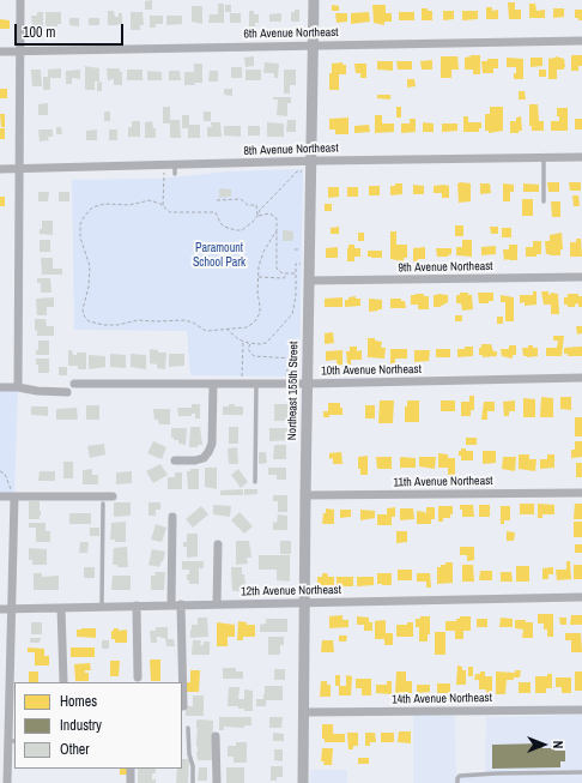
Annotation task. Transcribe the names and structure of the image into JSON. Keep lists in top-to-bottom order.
{
  "streets": {
    "street": [
      "6th Avenue Northeast",
      "8th Avenue Northeast",
      "9th Avenue Northeast",
      "10th Avenue Northeast",
      "Northeast 155th Street",
      "11th Avenue Northeast",
      "12th Avenue Northeast",
      "14th Avenue Northeast"
    ]
  },
  "crossings": [
    ["6th Avenue Northeast", "Northeast 155th Street"],
    ["8th Avenue Northeast", "Northeast 155th Street"],
    ["9th Avenue Northeast", "Northeast 155th Street"],
    ["10th Avenue Northeast", "Northeast 155th Street"],
    ["Northeast 155th Street", "11th Avenue Northeast"],
    ["Northeast 155th Street", "12th Avenue Northeast"],
    ["Northeast 155th Street", "14th Avenue Northeast"]
  ],
  "parks": ["Paramount School Park"],
  "legend": ["Homes", "Industry", "Other"],
  "scale_bar": "100 m",
  "north": "right"
}
